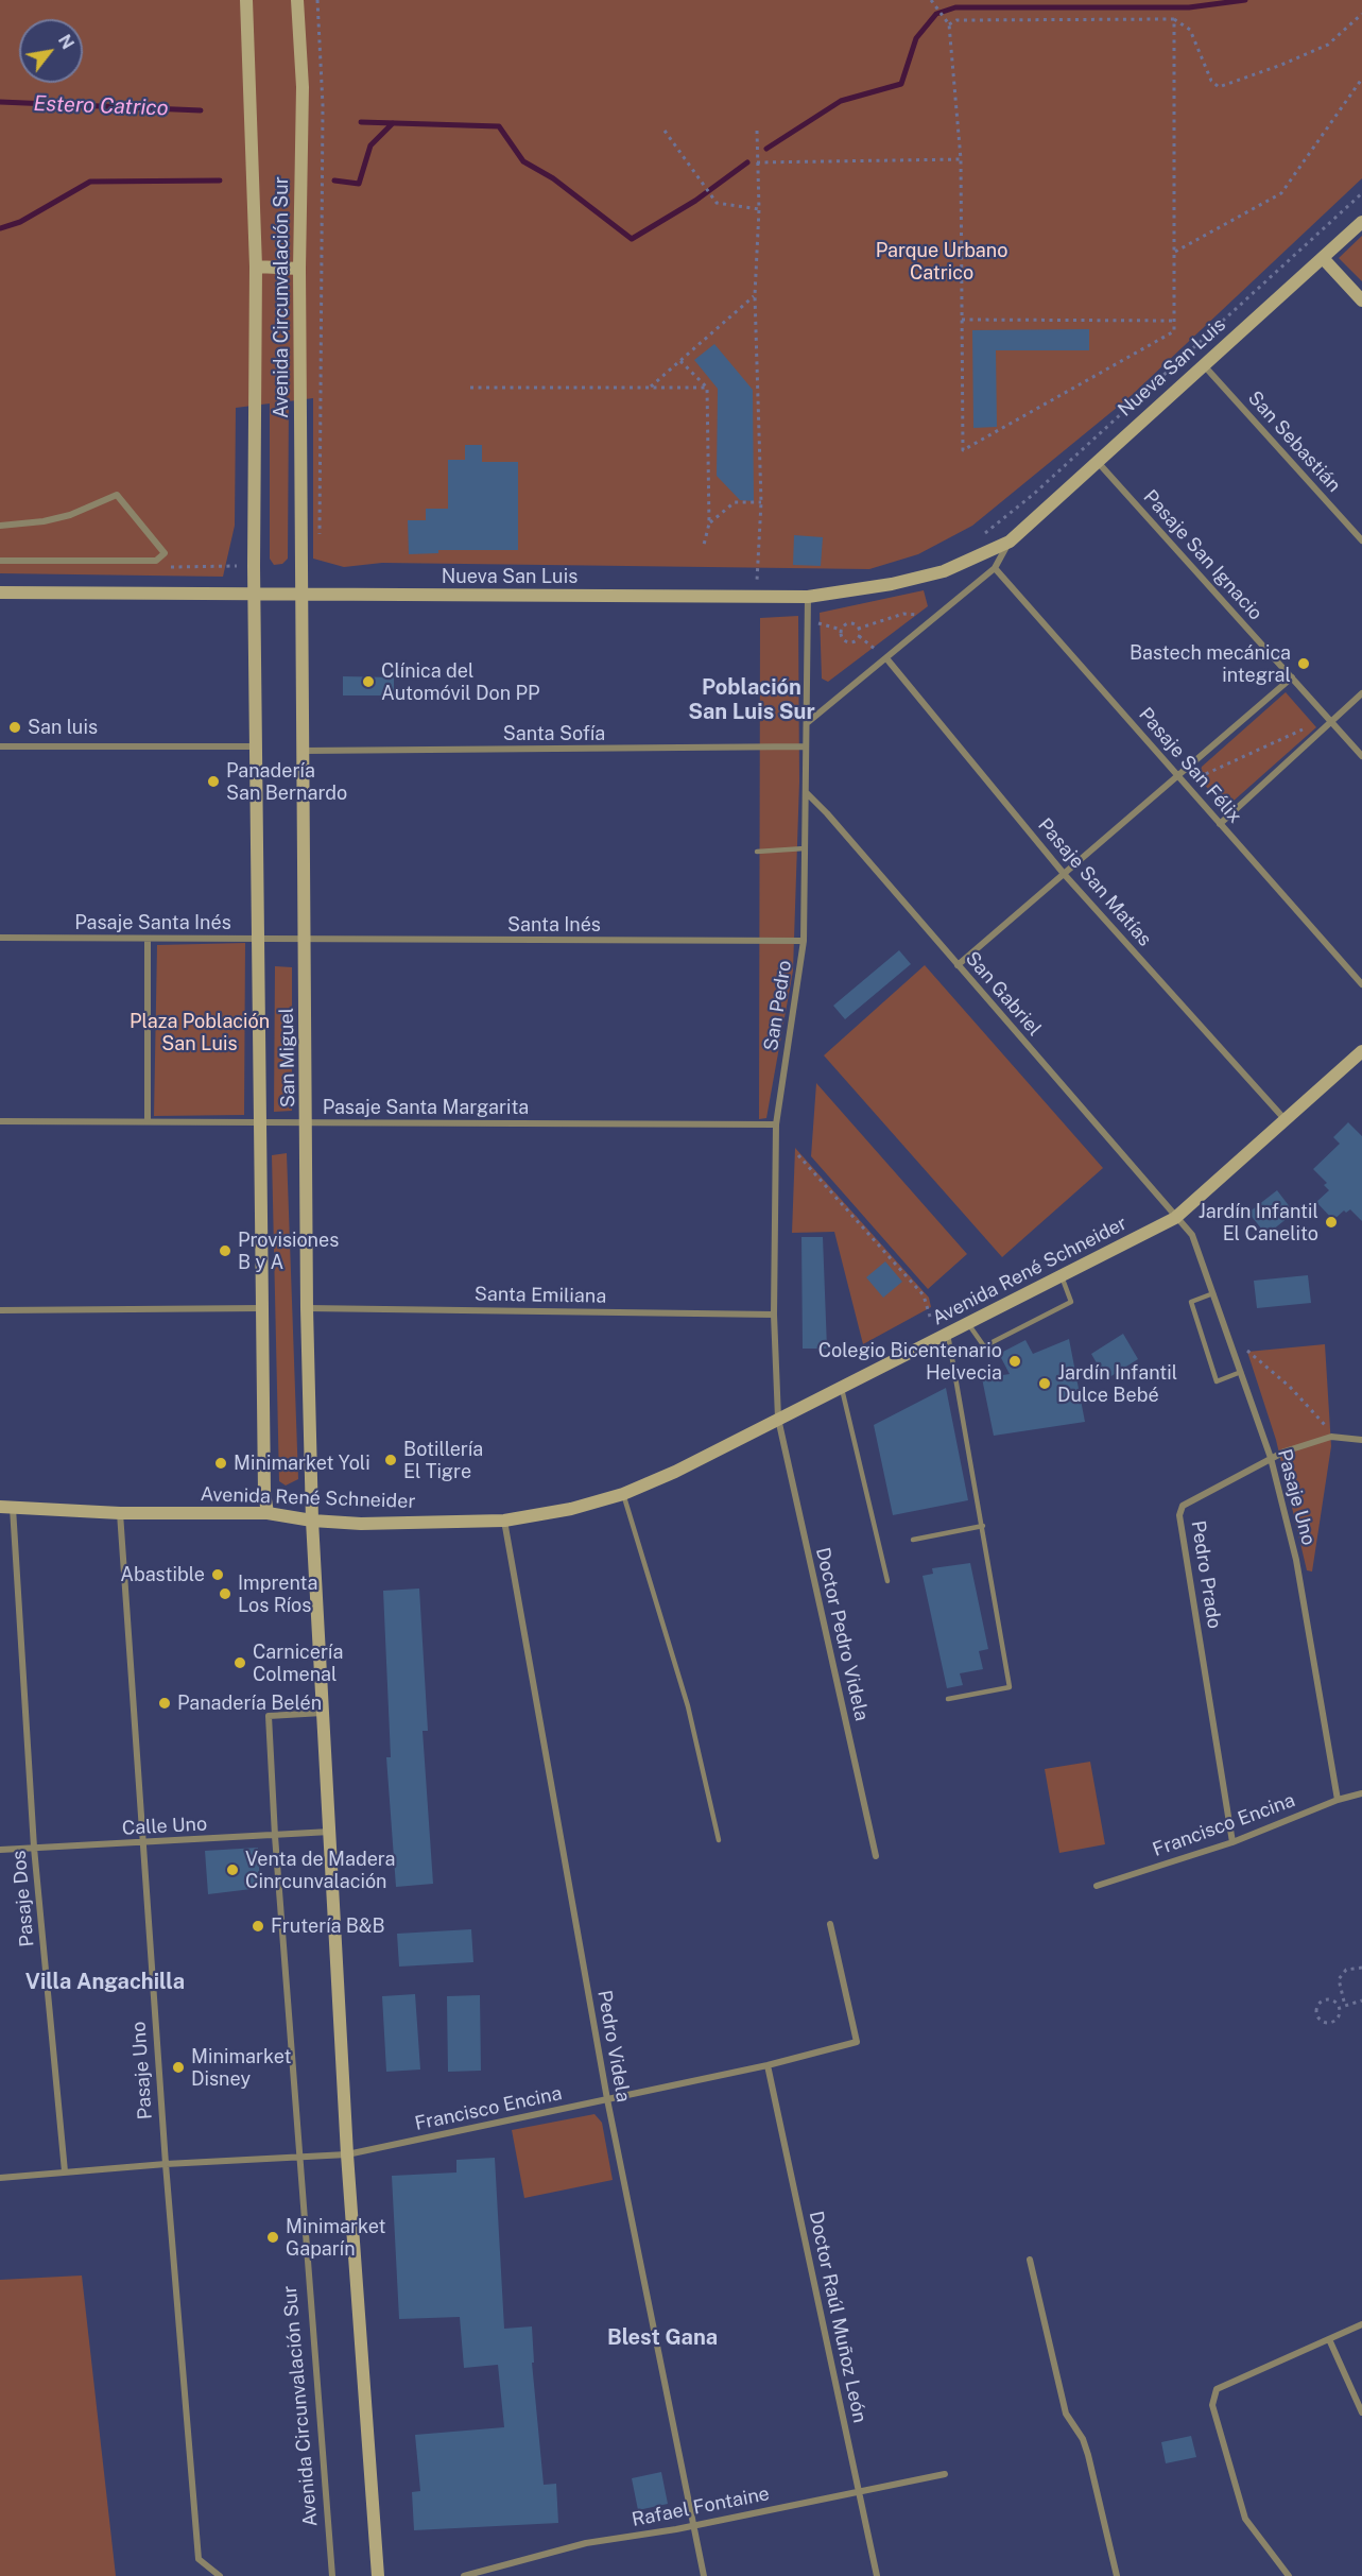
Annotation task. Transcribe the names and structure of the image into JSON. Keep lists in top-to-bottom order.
{
  "streets": {
    "main road": [
      "Avenida Circunvalación Sur",
      "Nueva San Luis",
      "San Miguel",
      "Avenida René Schneider"
    ],
    "street": [
      "San Sebastián",
      "Pasaje San Ignacio",
      "Santa Sofía",
      "Pasaje San Félix",
      "Pasaje San Matías",
      "Pasaje Santa Inés",
      "Santa Inés",
      "San Gabriel",
      "San Pedro",
      "Pasaje Santa Margarita",
      "Santa Emiliana",
      "Pasaje Uno",
      "Pedro Prado",
      "Doctor Pedro Videla",
      "Francisco Encina",
      "Calle Uno",
      "Pasaje Dos",
      "Pedro Videla",
      "Doctor Raúl Muñoz León",
      "Rafael Fontaine"
    ]
  },
  "crossings": [
    ["Avenida Circunvalación Sur", "Nueva San Luis"],
    ["Avenida Circunvalación Sur", "San Miguel"],
    ["Avenida Circunvalación Sur", "Francisco Encina"],
    ["Avenida Circunvalación Sur", "Calle Uno"],
    ["Nueva San Luis", "San Sebastián"],
    ["Nueva San Luis", "Pasaje San Ignacio"],
    ["Nueva San Luis", "Pasaje San Félix"],
    ["Nueva San Luis", "Pasaje San Matías"],
    ["Nueva San Luis", "San Pedro"],
    ["Nueva San Luis", "San Miguel"],
    ["Santa Sofía", "San Pedro"],
    ["Santa Sofía", "San Miguel"],
    ["Pasaje San Matías", "Avenida René Schneider"],
    ["Pasaje Santa Inés", "Santa Inés"],
    ["Pasaje Santa Inés", "San Miguel"],
    ["Santa Inés", "San Pedro"],
    ["Santa Inés", "San Miguel"],
    ["San Gabriel", "San Pedro"],
    ["San Gabriel", "Avenida René Schneider"],
    ["San Gabriel", "Pasaje Uno"],
    ["San Pedro", "Pasaje Santa Margarita"],
    ["San Pedro", "Avenida René Schneider"],
    ["San Pedro", "Santa Emiliana"],
    ["San Pedro", "Doctor Pedro Videla"],
    ["San Miguel", "Pasaje Santa Margarita"],
    ["San Miguel", "Avenida René Schneider"],
    ["San Miguel", "Santa Emiliana"],
    ["Avenida René Schneider", "Pasaje Uno"],
    ["Avenida René Schneider", "Doctor Pedro Videla"],
    ["Avenida René Schneider", "Pasaje Dos"],
    ["Avenida René Schneider", "Pedro Videla"],
    ["Pasaje Uno", "Pedro Prado"],
    ["Pasaje Uno", "Francisco Encina"],
    ["Pasaje Uno", "Calle Uno"],
    ["Pedro Prado", "Francisco Encina"],
    ["Francisco Encina", "Pasaje Dos"],
    ["Francisco Encina", "Pedro Videla"],
    ["Francisco Encina", "Doctor Raúl Muñoz León"],
    ["Calle Uno", "Pasaje Dos"],
    ["Pedro Videla", "Rafael Fontaine"],
    ["Doctor Raúl Muñoz León", "Rafael Fontaine"]
  ],
  "districts": ["Población San Luis Sur", "Villa Angachilla", "Blest Gana"],
  "water": ["Estero Catrico"],
  "parks": ["Parque Urbano Catrico", "Plaza Población San Luis"],
  "places": [
    "Bastech mecánica integral",
    "Clínica del Automóvil Don PP",
    "San luis",
    "Panadería San Bernardo",
    "Jardín Infantil El Canelito",
    "Provisiones B y A",
    "Colegio Bicentenario Helvecia",
    "Jardín Infantil Dulce Bebé",
    "Botillería El Tigre",
    "Minimarket Yoli",
    "Abastible",
    "Imprenta Los Ríos",
    "Carnicería Colmenal",
    "Panadería Belén",
    "Venta de Madera Cinrcunvalación",
    "Frutería B&B",
    "Minimarket Disney",
    "Minimarket Gaparín"
  ],
  "north": "top right"
}
